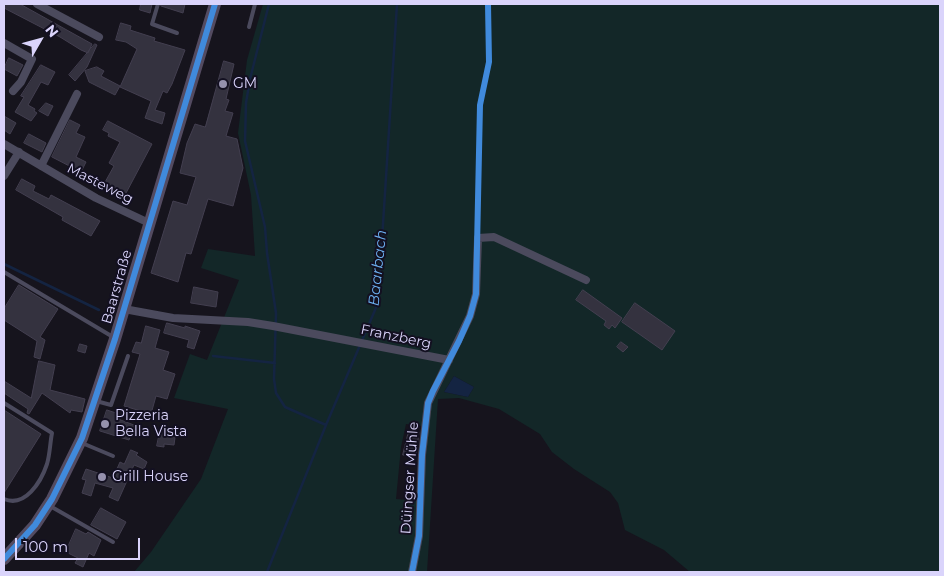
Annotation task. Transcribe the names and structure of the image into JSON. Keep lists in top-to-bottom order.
{
  "streets": {
    "main road": ["Baarstraße"],
    "street": ["Masteweg", "Franzberg", "Düingser Mühle"]
  },
  "crossings": [
    ["Masteweg", "Baarstraße"],
    ["Baarstraße", "Franzberg"],
    ["Franzberg", "Düingser Mühle"]
  ],
  "water": ["Baarbach"],
  "places": ["GM", "Pizzeria Bella Vista", "Grill House"],
  "scale_bar": "100 m",
  "north": "top right"
}
